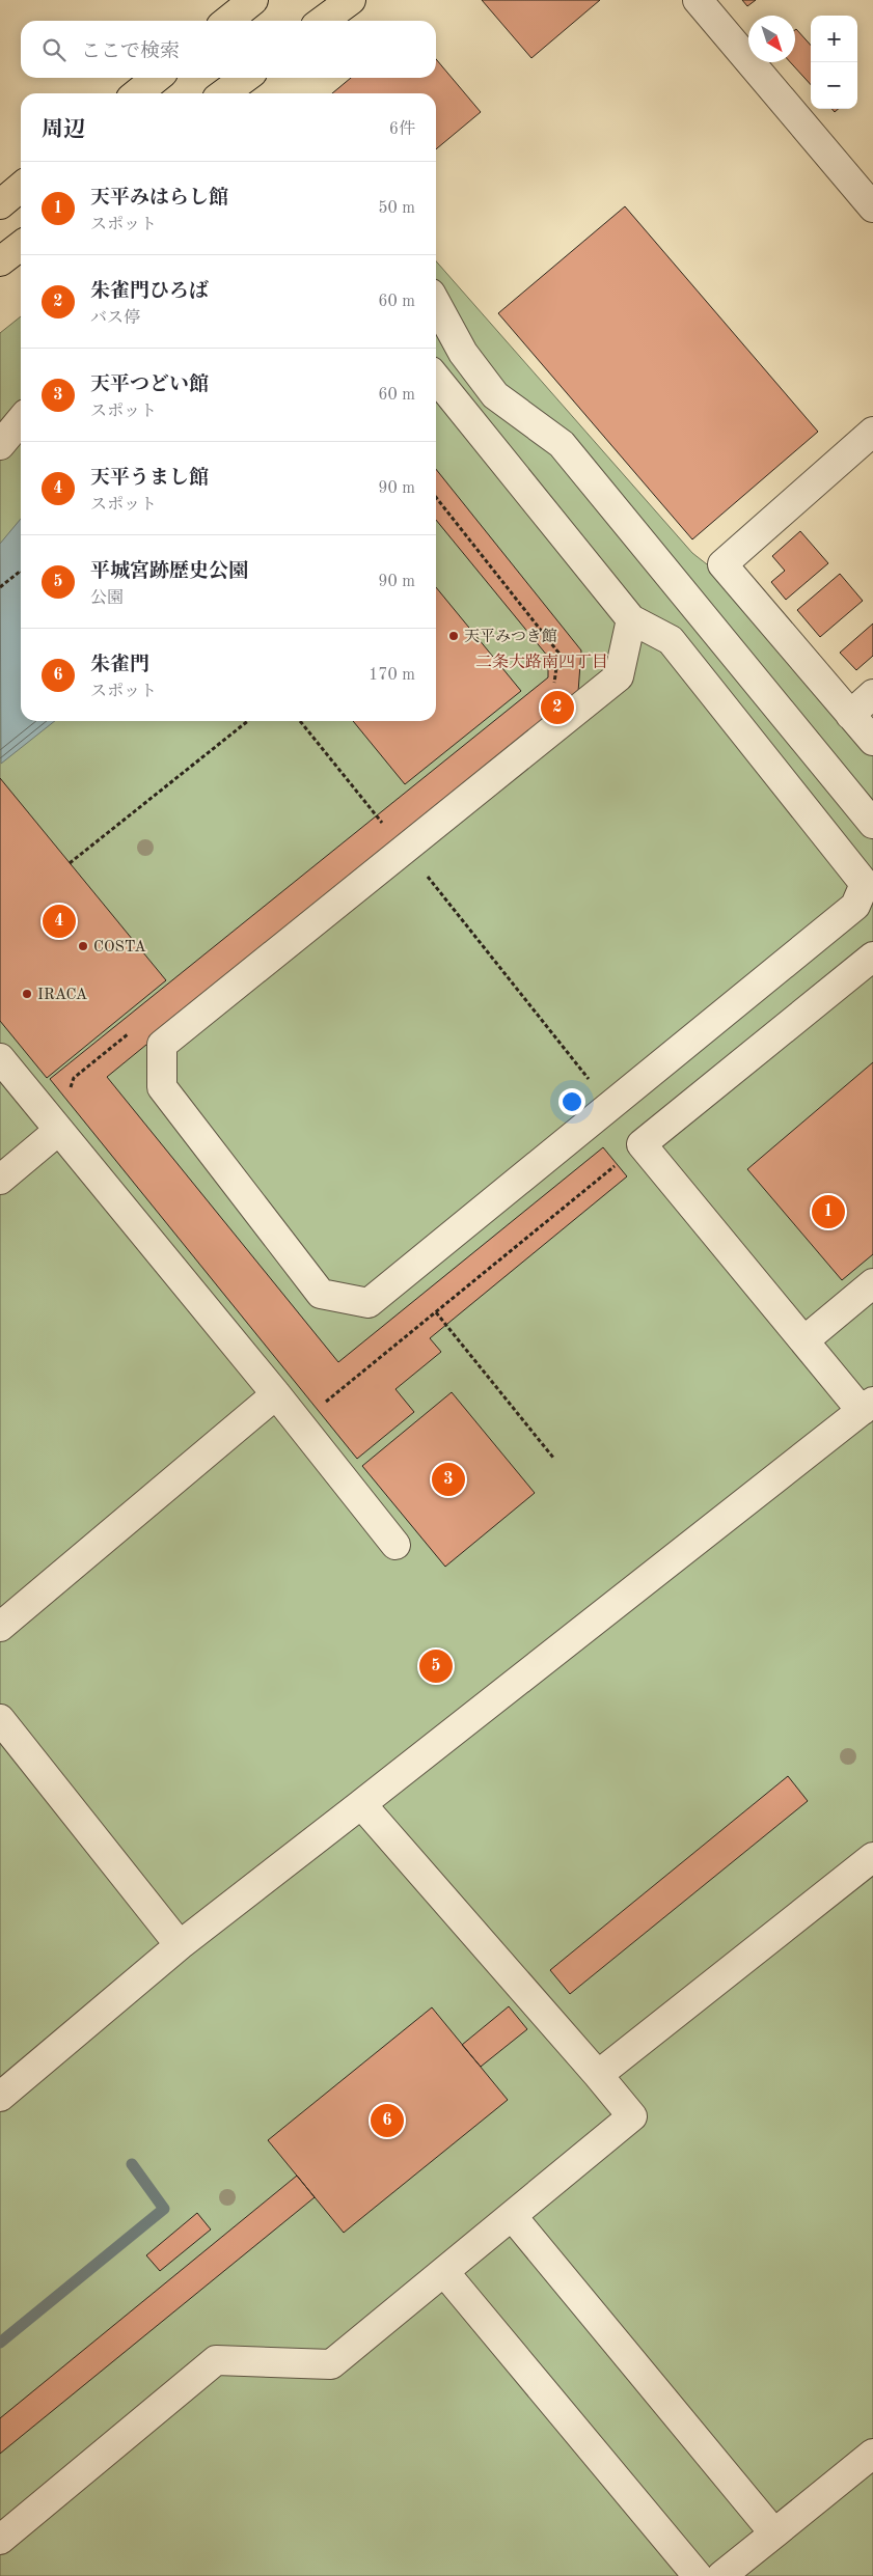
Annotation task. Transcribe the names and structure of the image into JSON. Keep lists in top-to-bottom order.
{
  "districts": ["二条大路南四丁目"],
  "places": ["天平みつき館", "COSTA", "IRACA"],
  "north": "bottom right",
  "page": {
    "map_buttons": ["+", "−"],
    "search": "ここで検索",
    "heading": ["周辺", "6件"],
    "list": [
      {
        "mark": "1",
        "name": "天平みはらし館",
        "note": "スポット",
        "value": "50 m"
      },
      {
        "mark": "2",
        "name": "朱雀門ひろば",
        "note": "バス停",
        "value": "60 m"
      },
      {
        "mark": "3",
        "name": "天平つどい館",
        "note": "スポット",
        "value": "60 m"
      },
      {
        "mark": "4",
        "name": "天平うまし館",
        "note": "スポット",
        "value": "90 m"
      },
      {
        "mark": "5",
        "name": "平城宮跡歴史公園",
        "note": "公園",
        "value": "90 m"
      },
      {
        "mark": "6",
        "name": "朱雀門",
        "note": "スポット",
        "value": "170 m"
      }
    ],
    "pins": [
      "2",
      "4",
      "1",
      "3",
      "5",
      "6"
    ]
  }
}
